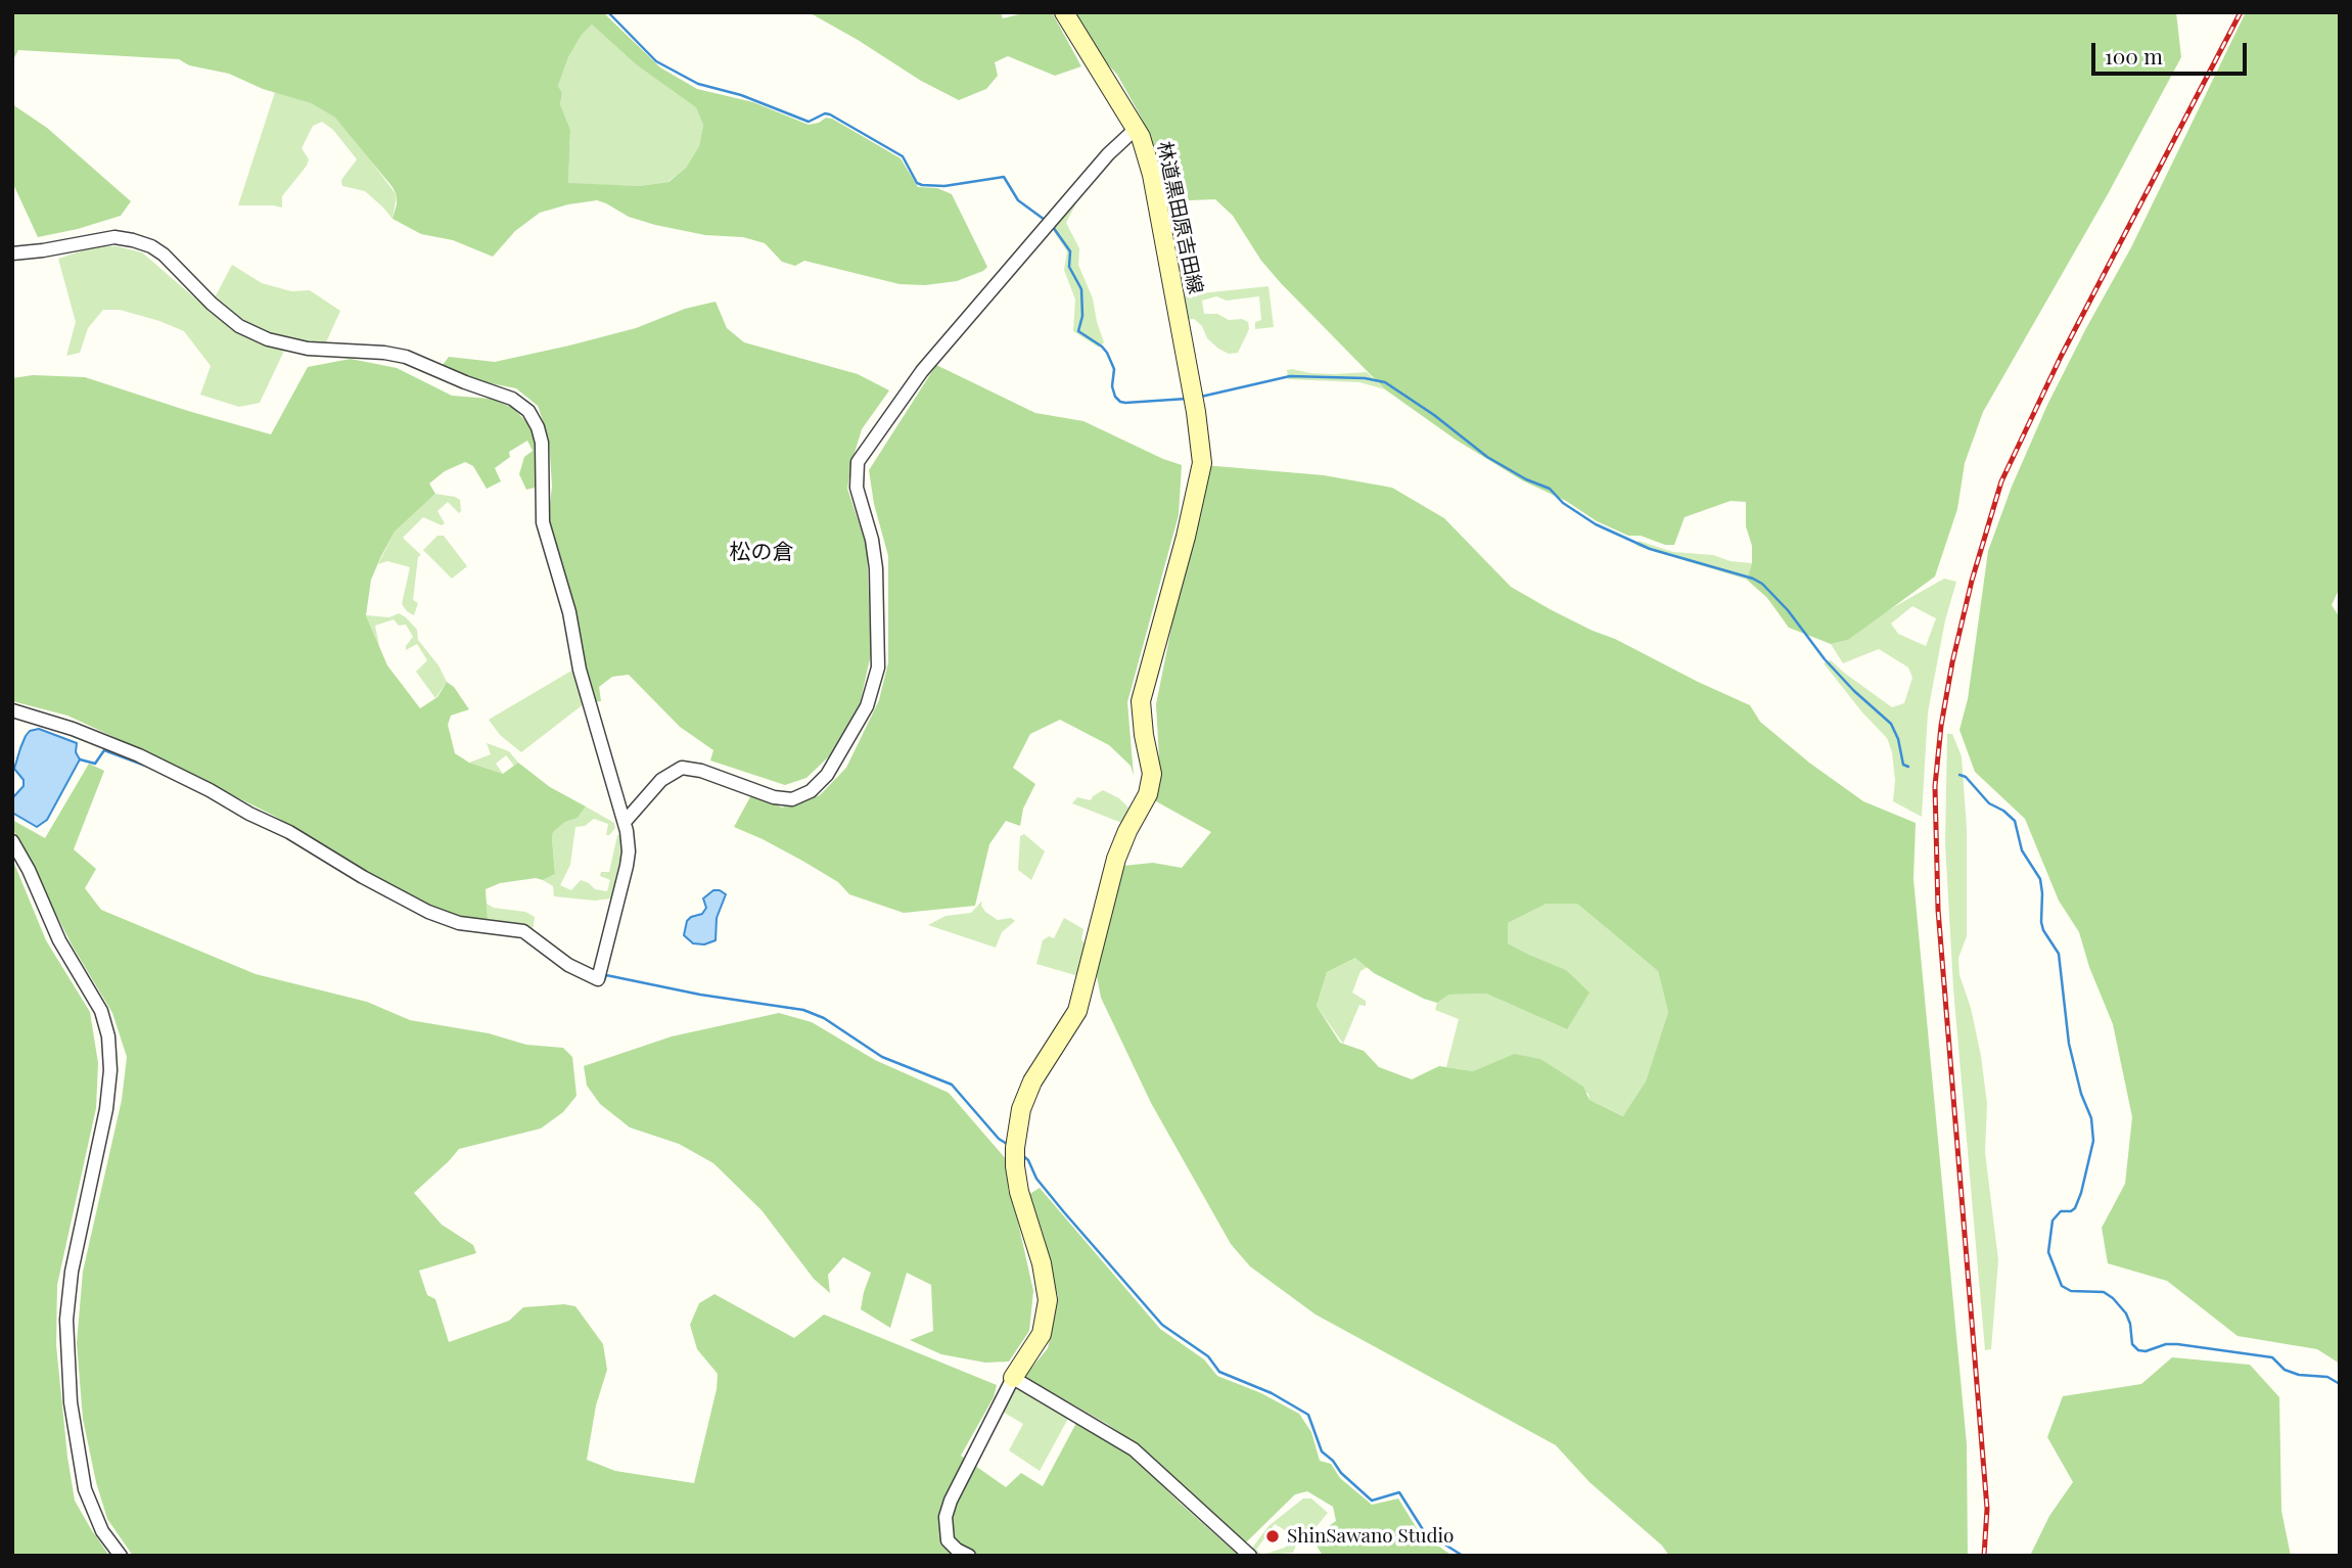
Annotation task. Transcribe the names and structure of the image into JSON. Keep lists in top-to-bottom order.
{
  "streets": {
    "street": ["林道黒田原吉田線"]
  },
  "districts": ["松の倉"],
  "places": ["ShinSawano Studio"],
  "scale_bar": "100 m"
}
